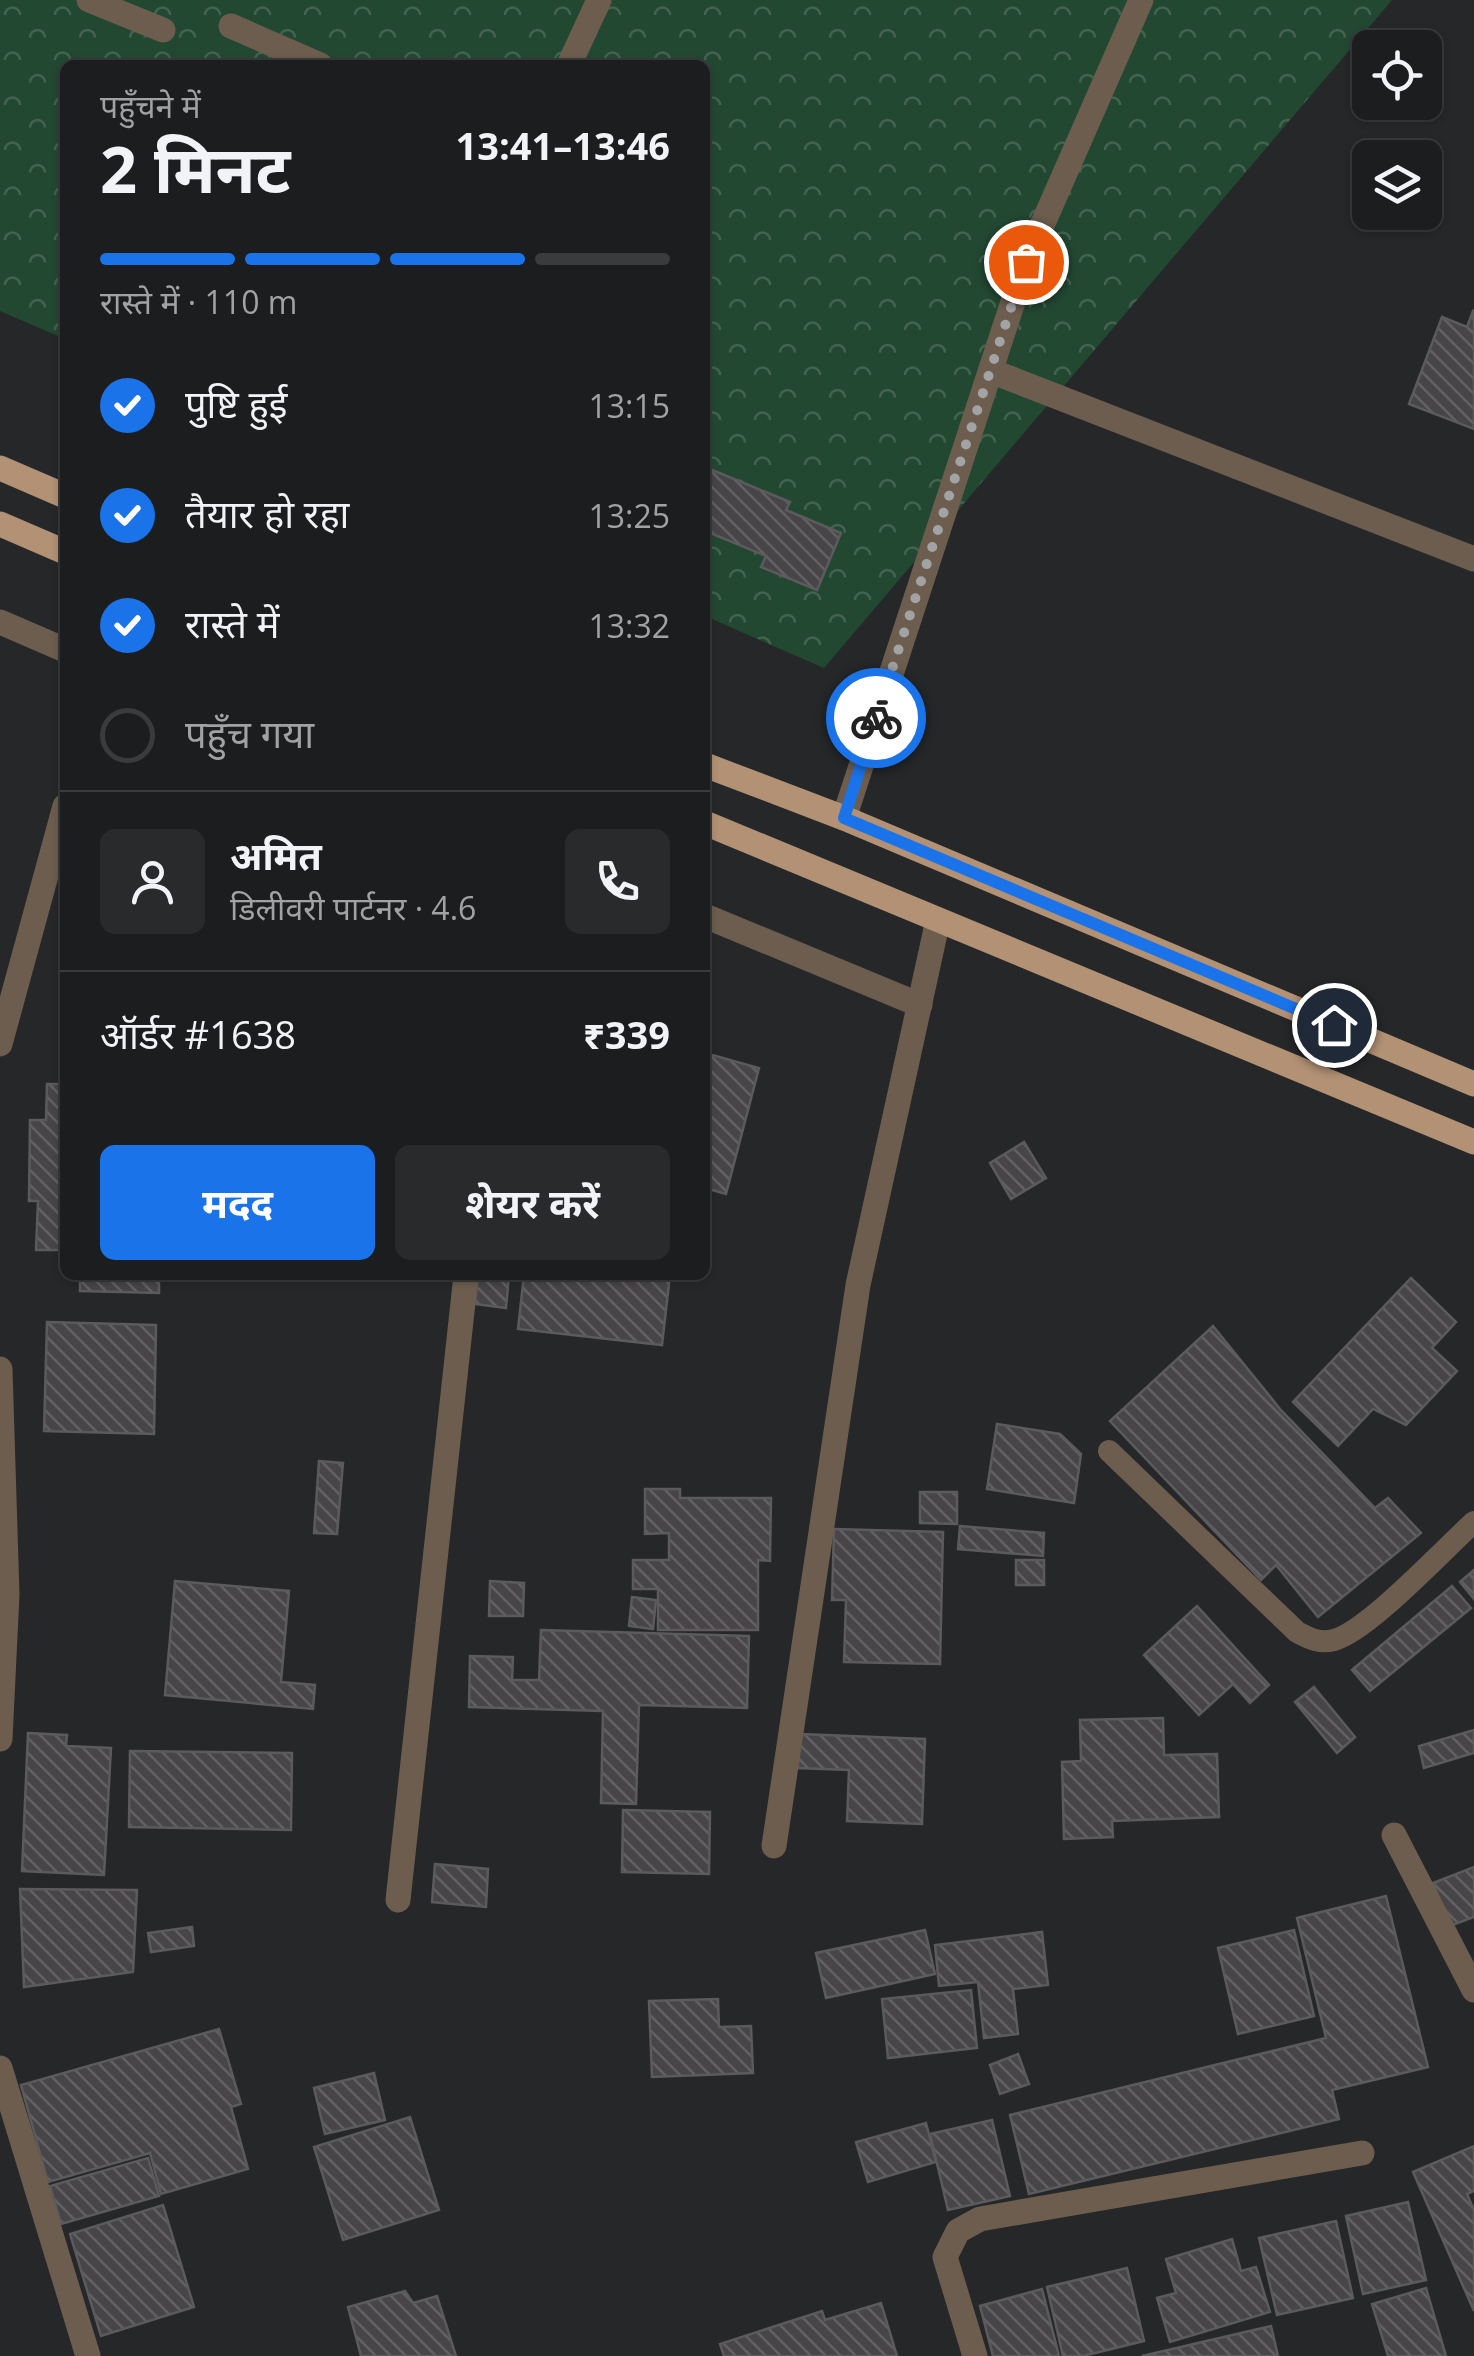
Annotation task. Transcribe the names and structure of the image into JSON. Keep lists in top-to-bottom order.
{
  "page": {
    "heading": ["2 मिनट", "पहुँचने में", "13:41–13:46"],
    "panel": [
      "अमित",
      "डिलीवरी पार्टनर · 4.6",
      "ऑर्डर #1638",
      "₹339"
    ],
    "bar": "रास्ते में · 110 m",
    "list": [
      ["पुष्टि हुई", "13:15"],
      ["तैयार हो रहा", "13:25"],
      ["रास्ते में", "13:32"],
      "पहुँच गया"
    ],
    "buttons": ["मदद", "शेयर करें"]
  }
}
